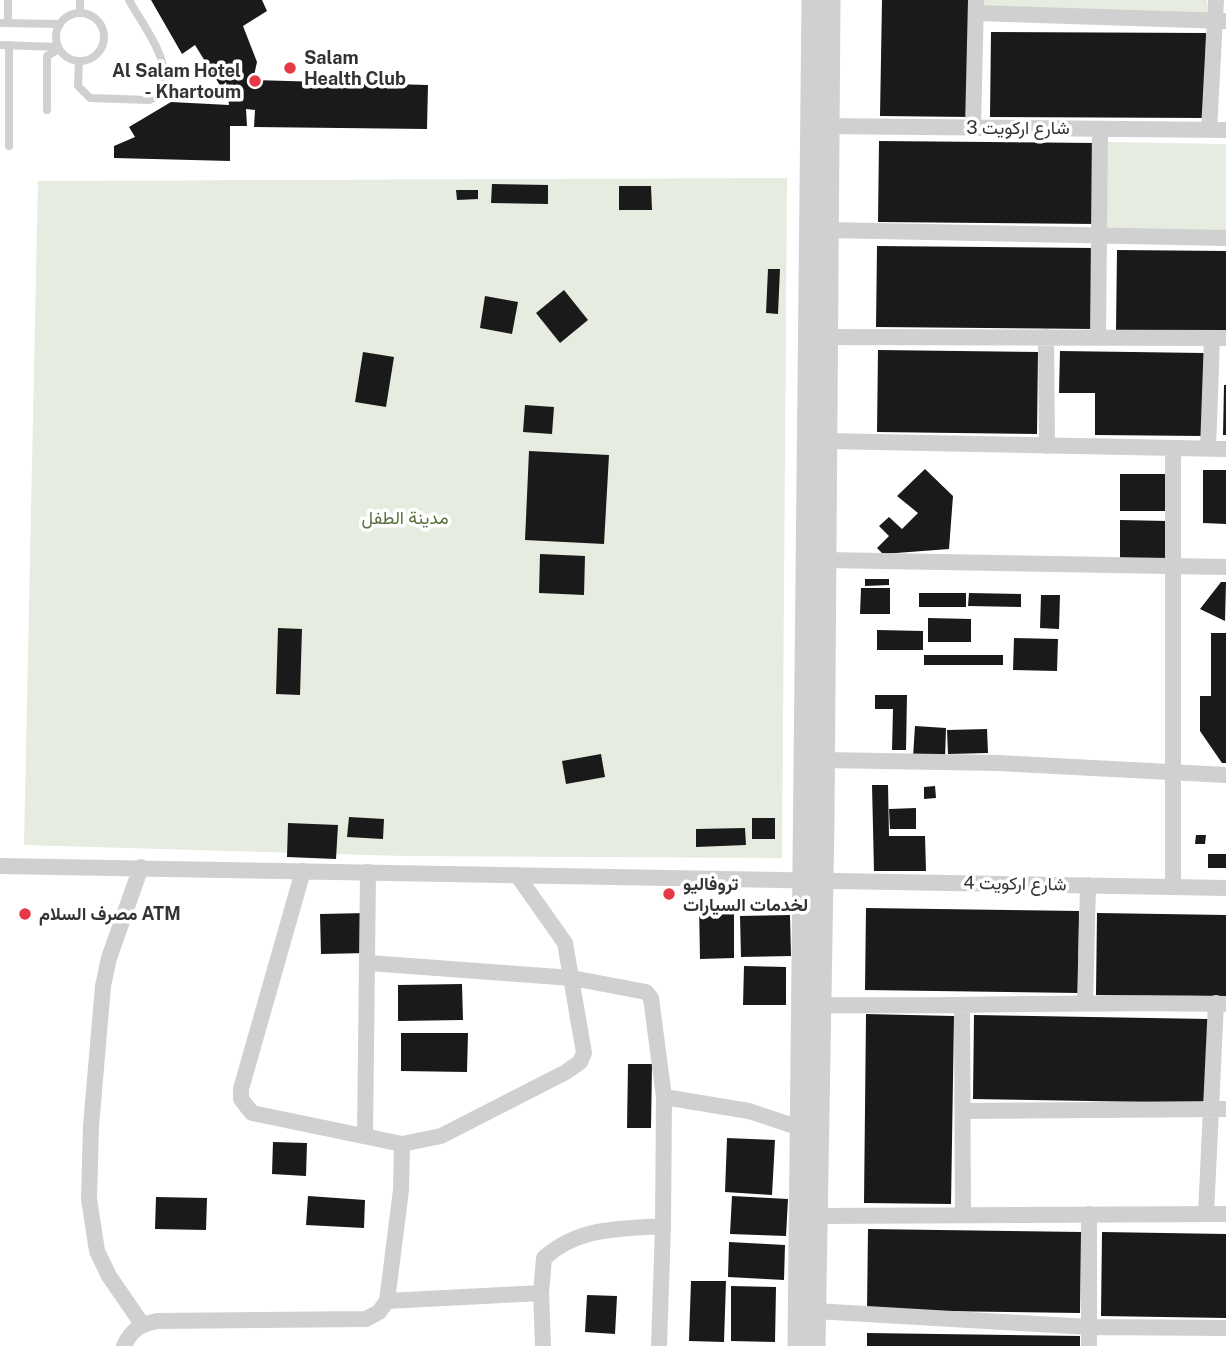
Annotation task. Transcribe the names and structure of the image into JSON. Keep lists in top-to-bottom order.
{
  "streets": {
    "street": ["شارع اركويت 3", "شارع اركويت 4"]
  },
  "parks": ["مدينة الطفل"],
  "places": [
    "Salam Health Club",
    "Al Salam Hotel - Khartoum",
    "تروفاليو لخدمات السيارات",
    "مصرف السلام ATM"
  ]
}
